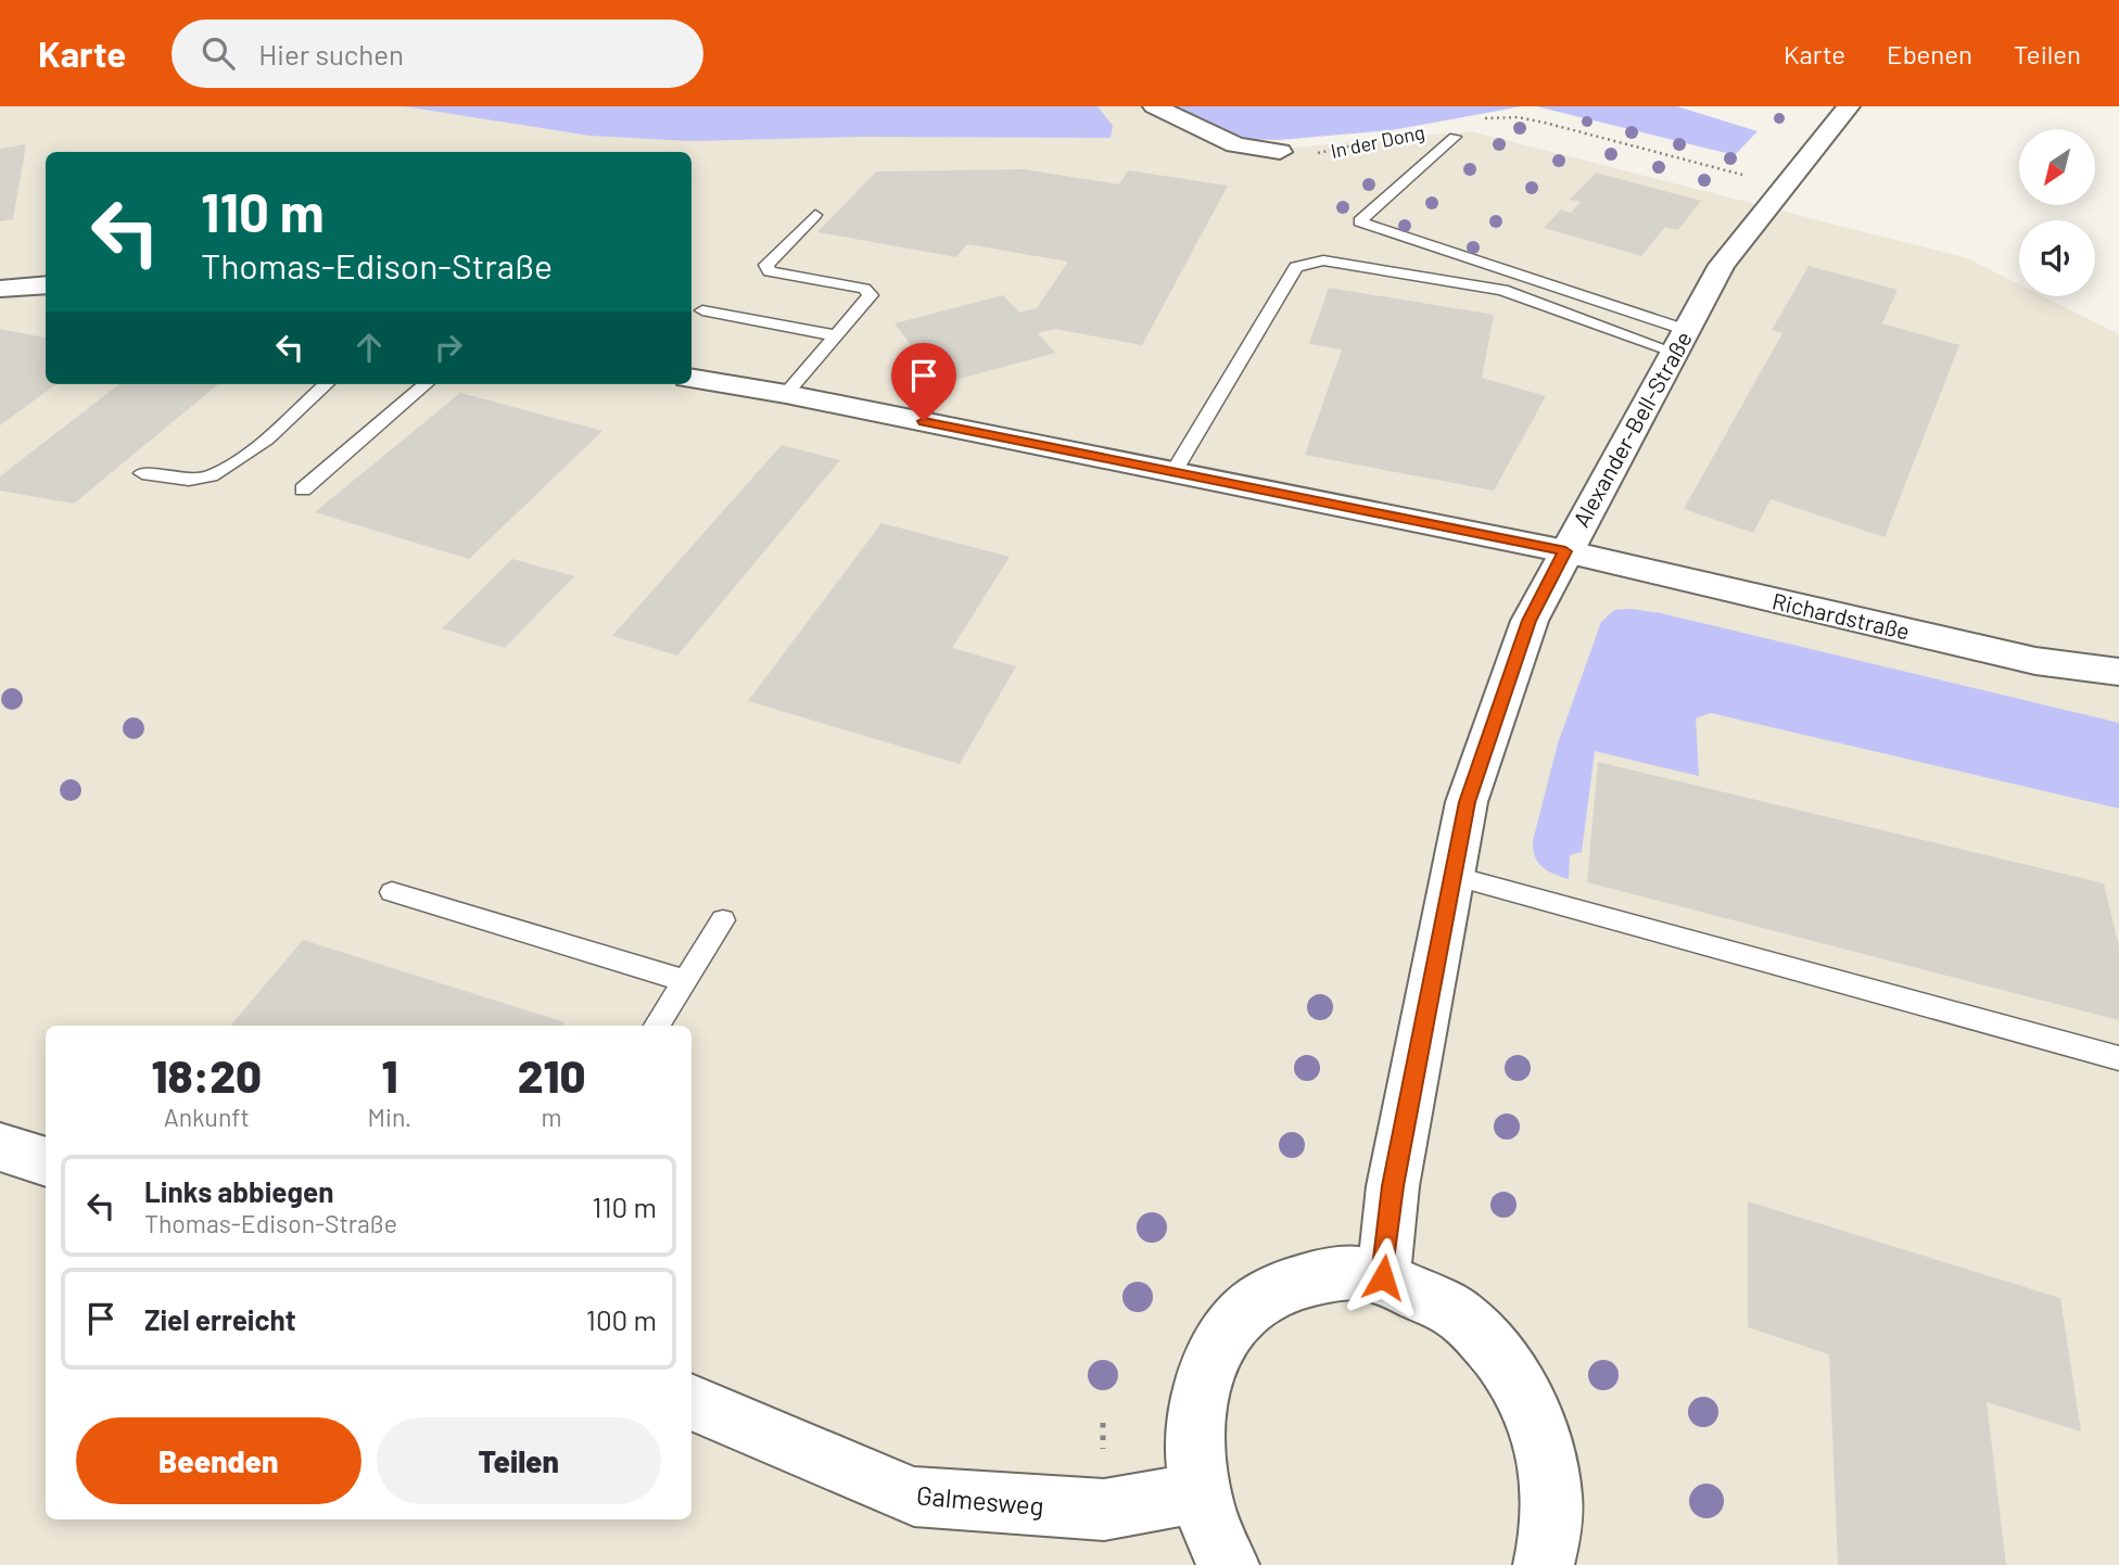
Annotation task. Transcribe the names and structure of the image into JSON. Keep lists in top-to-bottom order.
{
  "streets": {
    "street": ["Alexander-Bell-Straße", "Richardstraße", "Galmesweg"],
    "path": ["In der Dong"]
  },
  "crossings": [
    ["Alexander-Bell-Straße", "Richardstraße"]
  ],
  "north": "bottom left",
  "page": {
    "header": "Karte",
    "search": "Hier suchen",
    "nav": ["Karte", "Ebenen", "Teilen"],
    "turn": ["110 m", "Thomas-Edison-Straße"],
    "eta": [
      "18:20",
      "Ankunft",
      "1",
      "Min.",
      "210",
      "m"
    ],
    "list": [
      {
        "name": "Links abbiegen",
        "note": "Thomas-Edison-Straße",
        "value": "110 m"
      },
      {
        "name": "Ziel erreicht",
        "value": "100 m"
      }
    ],
    "buttons": ["Beenden", "Teilen"]
  }
}
